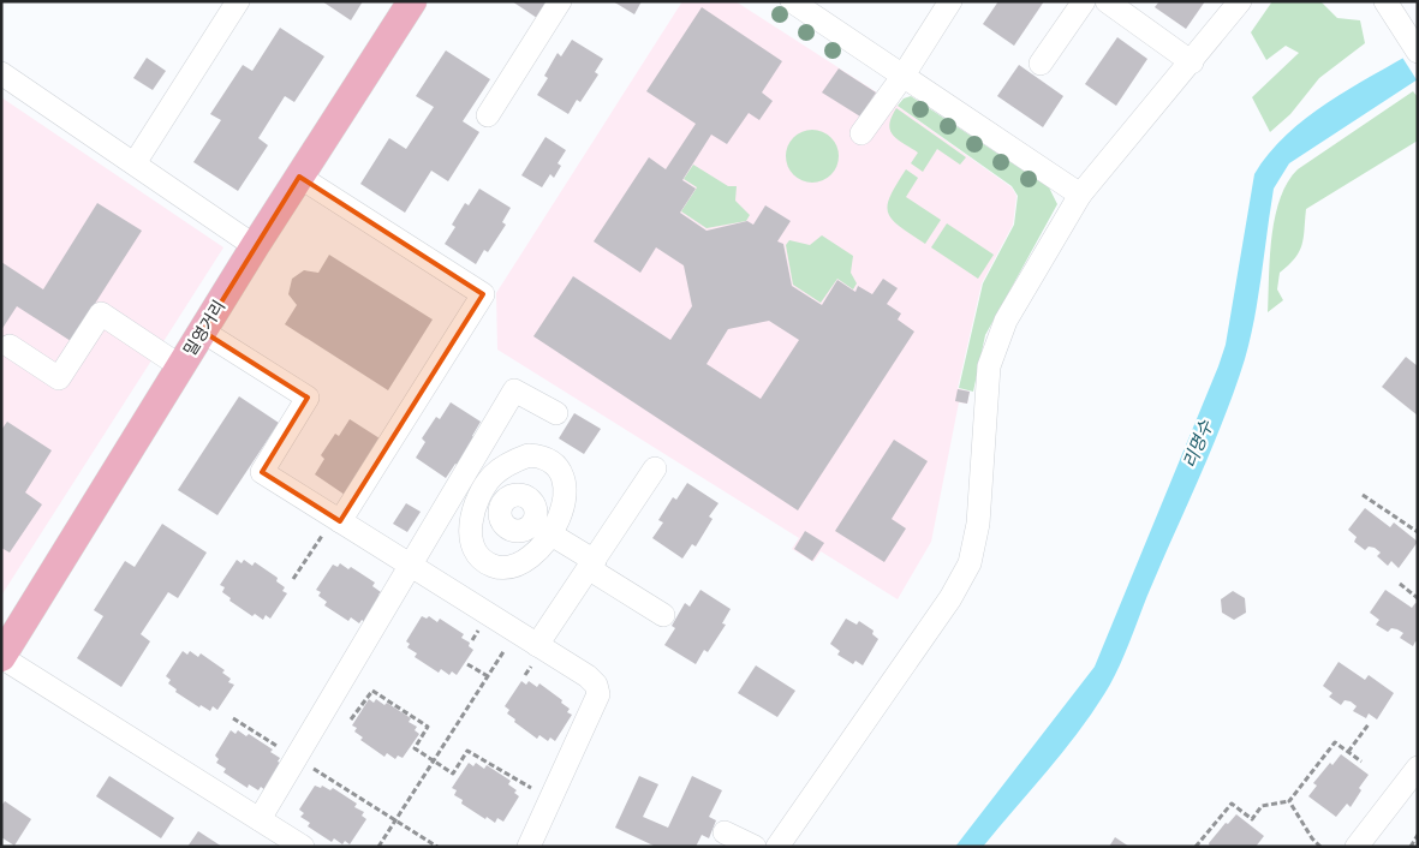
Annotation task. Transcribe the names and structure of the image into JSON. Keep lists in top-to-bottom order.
{
  "streets": {
    "main road": ["밀영거리"]
  },
  "water": ["리명수"]
}
